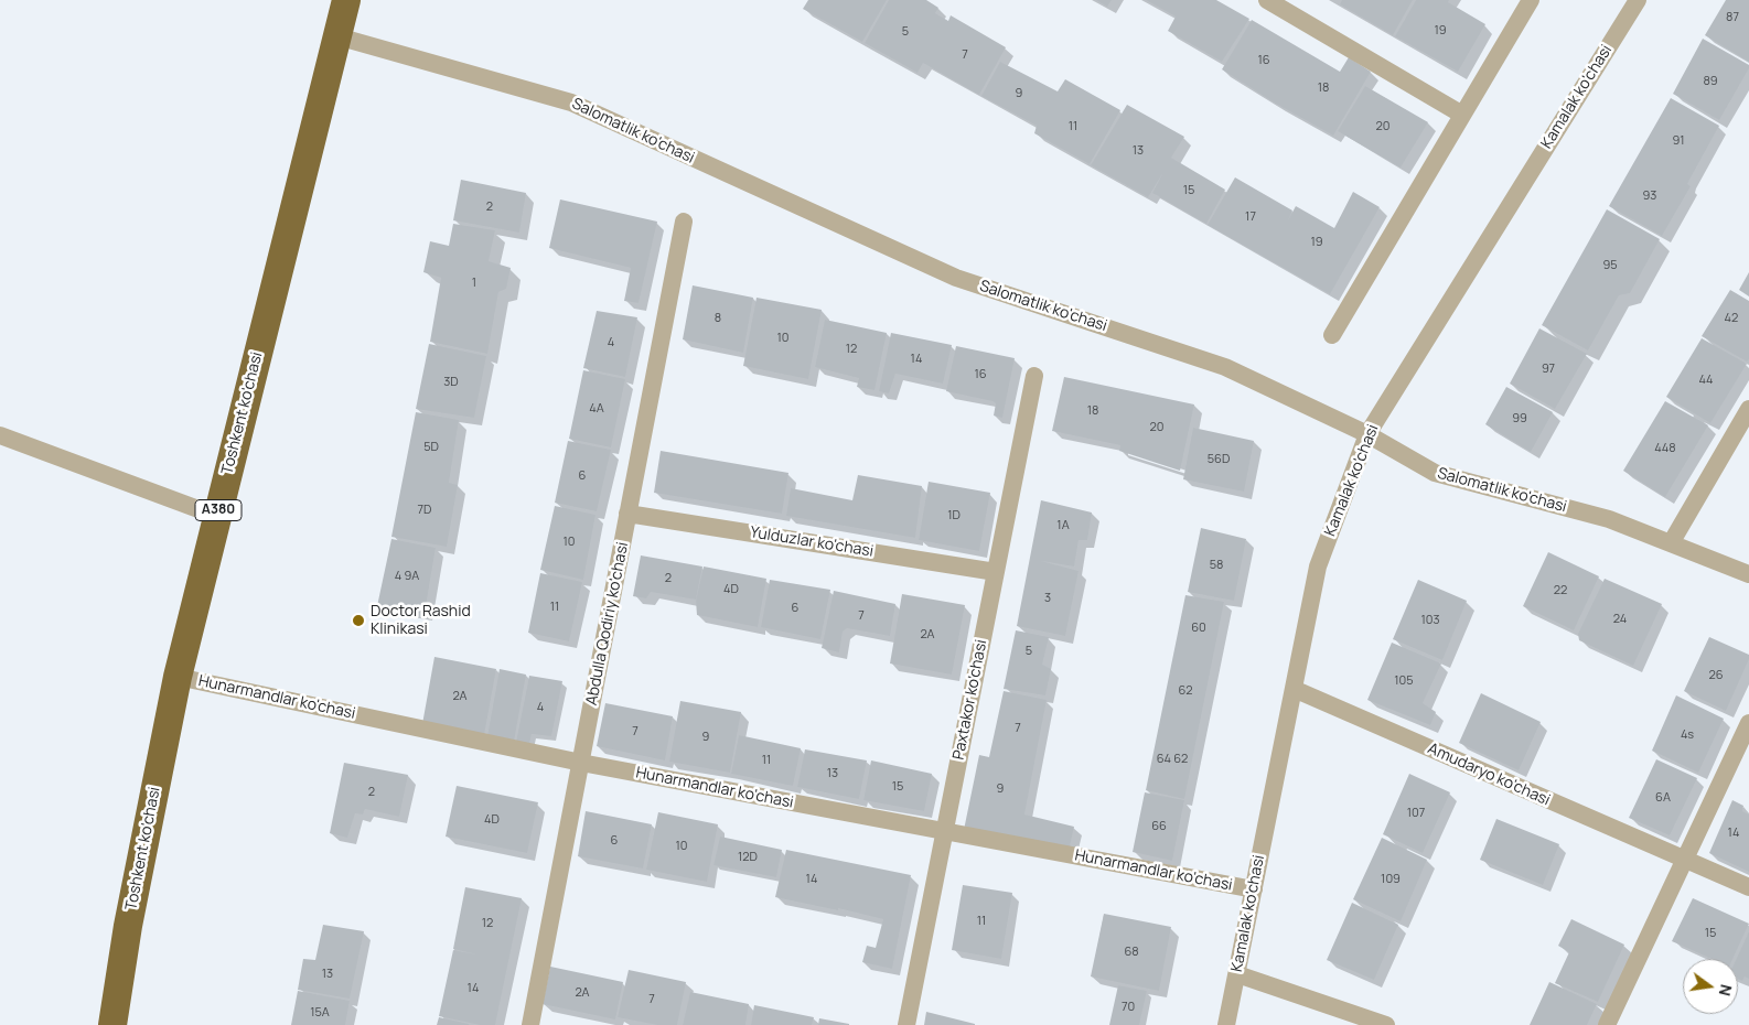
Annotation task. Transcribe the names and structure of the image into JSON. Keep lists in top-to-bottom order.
{
  "streets": {
    "highway": ["Toshkent ko'chasi", "A380"],
    "street": [
      "Kamalak ko'chasi",
      "Salomatlik ko'chasi",
      "Yulduzlar ko'chasi",
      "Abdulla Qodiriy ko'chasi",
      "Hunarmandlar ko'chasi",
      "Paxtakor ko'chasi",
      "Amudaryo ko'chasi"
    ]
  },
  "crossings": [
    ["Kamalak ko'chasi", "Salomatlik ko'chasi"],
    ["Kamalak ko'chasi", "Hunarmandlar ko'chasi"],
    ["Kamalak ko'chasi", "Amudaryo ko'chasi"],
    ["Salomatlik ko'chasi", "Toshkent ko'chasi"],
    ["Toshkent ko'chasi", "Hunarmandlar ko'chasi"],
    ["Yulduzlar ko'chasi", "Abdulla Qodiriy ko'chasi"],
    ["Yulduzlar ko'chasi", "Paxtakor ko'chasi"],
    ["Abdulla Qodiriy ko'chasi", "Hunarmandlar ko'chasi"],
    ["Hunarmandlar ko'chasi", "Paxtakor ko'chasi"]
  ],
  "places": ["Doctor Rashid Klinikasi"],
  "house_numbers": [
    "87",
    "19",
    "5",
    "7",
    "16",
    "89",
    "18",
    "9",
    "11",
    "20",
    "91",
    "13",
    "15",
    "93",
    "2",
    "17",
    "19",
    "95",
    "1",
    "8",
    "42",
    "10",
    "4",
    "12",
    "14",
    "97",
    "16",
    "44",
    "3D",
    "4A",
    "18",
    "99",
    "20",
    "5D",
    "448",
    "56D",
    "6",
    "7D",
    "1D",
    "1A",
    "10",
    "58",
    "4 9A",
    "2",
    "4D",
    "22",
    "3",
    "11",
    "6",
    "7",
    "24",
    "103",
    "60",
    "2A",
    "5",
    "26",
    "105",
    "62",
    "2A",
    "4",
    "7",
    "7",
    "4s",
    "9",
    "64 62",
    "11",
    "13",
    "15",
    "9",
    "2",
    "6A",
    "107",
    "4D",
    "66",
    "14",
    "6",
    "10",
    "12D",
    "14",
    "109",
    "11",
    "12",
    "15",
    "68",
    "13",
    "14",
    "2A",
    "7",
    "70",
    "15A"
  ],
  "north": "right"
}
